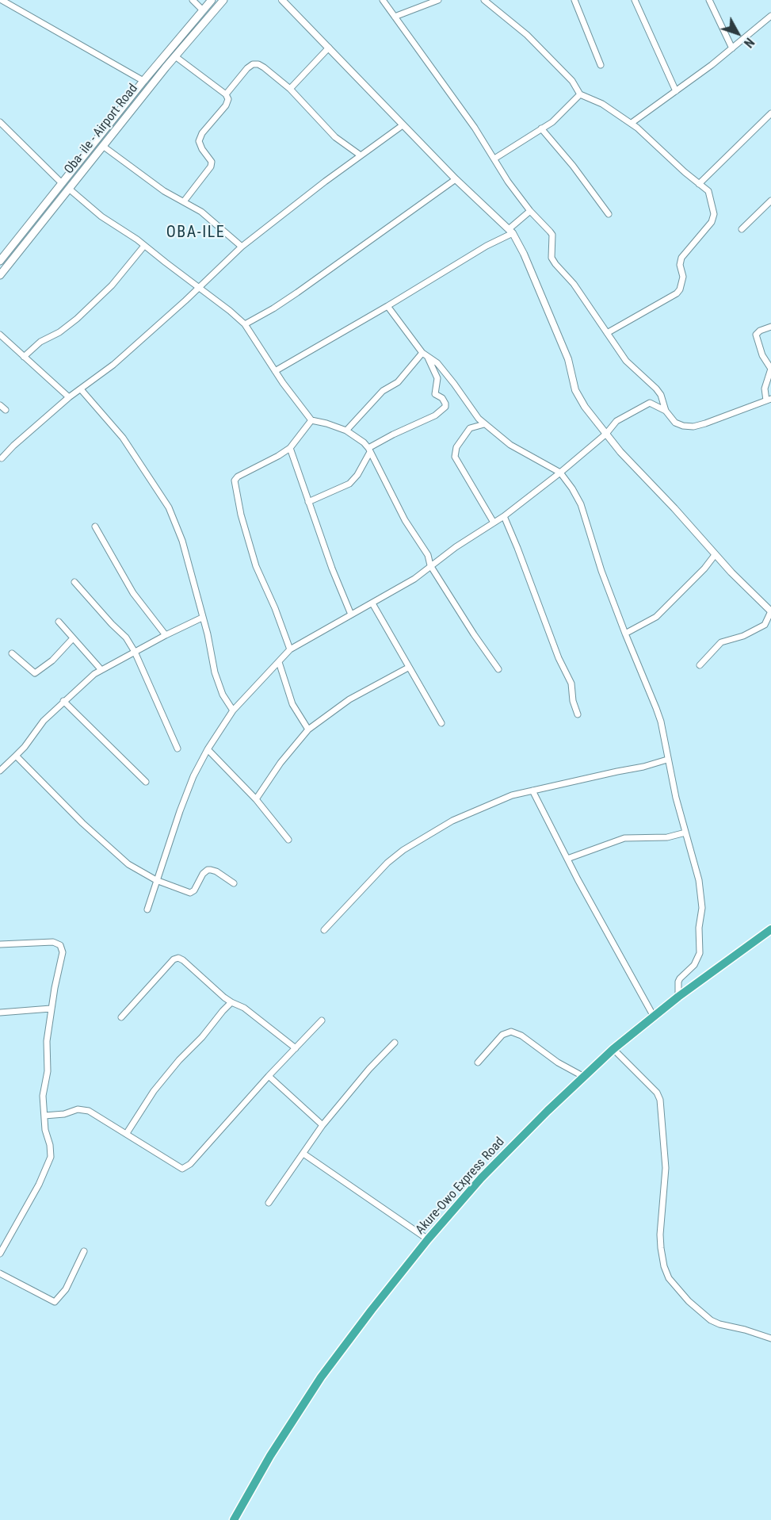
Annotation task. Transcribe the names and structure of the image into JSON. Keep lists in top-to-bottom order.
{
  "streets": {
    "highway": ["Akure-Owo Express Road"],
    "main road": ["Oba- ile - Airport Road"]
  },
  "districts": ["OBA-ILE"],
  "north": "bottom right"
}
